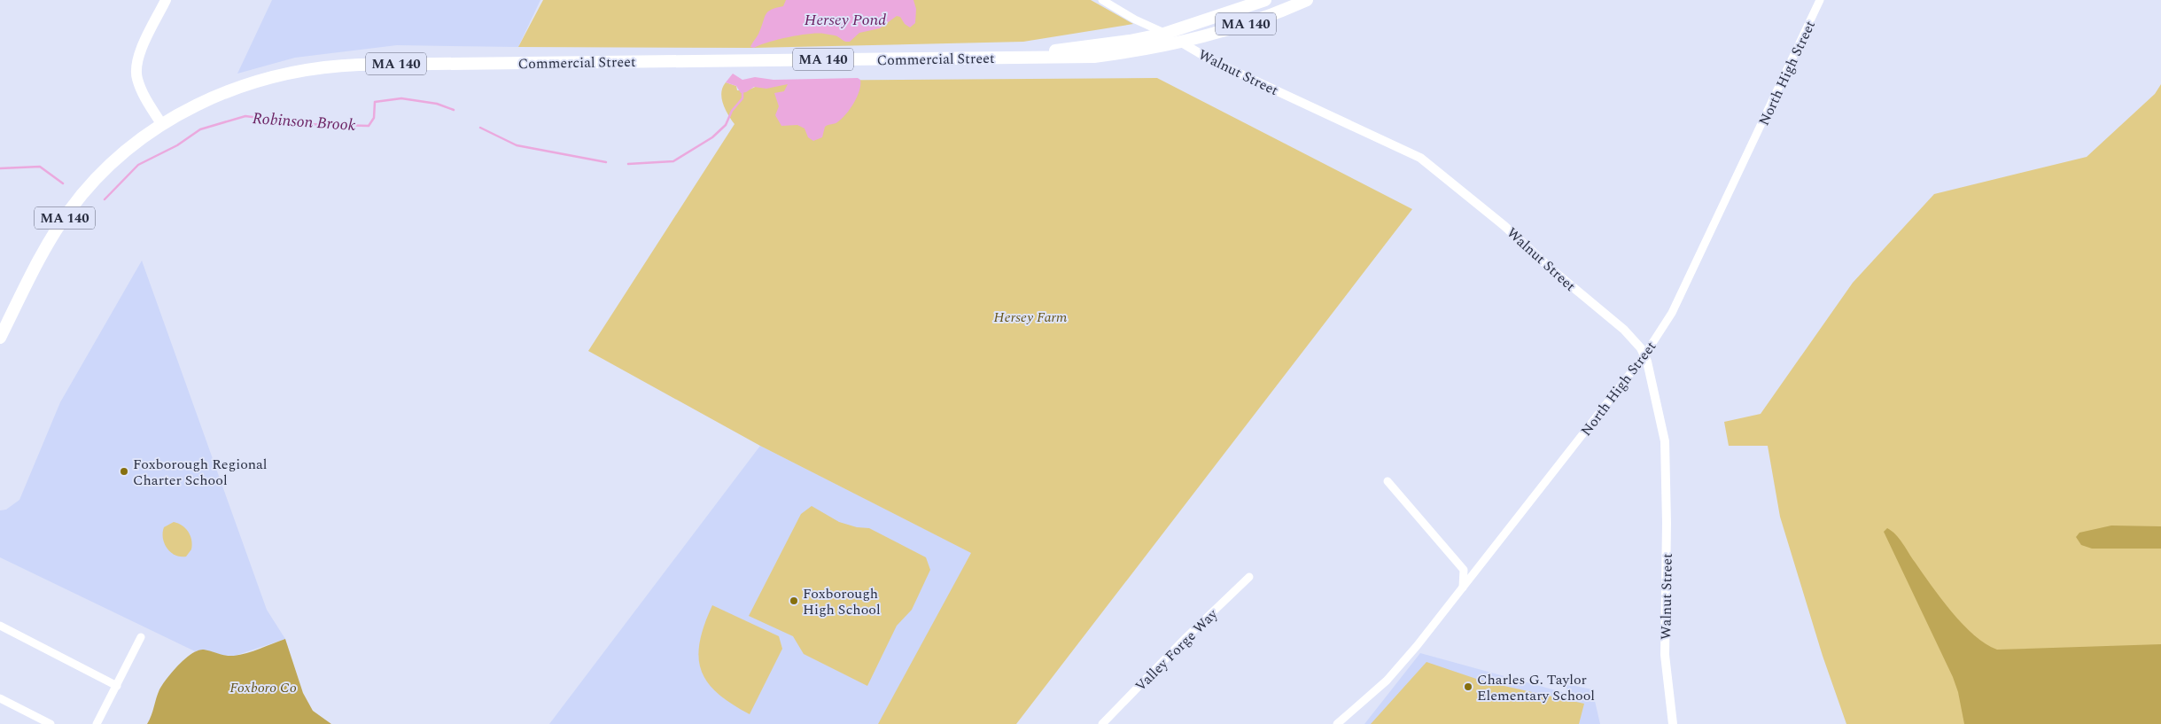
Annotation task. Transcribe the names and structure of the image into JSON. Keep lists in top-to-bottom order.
{
  "streets": {
    "main road": ["MA 140", "Commercial Street"],
    "street": ["Walnut Street", "North High Street", "Valley Forge Way"]
  },
  "crossings": [
    ["MA 140", "Commercial Street"],
    ["Commercial Street", "Walnut Street"],
    ["Walnut Street", "North High Street"]
  ],
  "water": ["Hersey Pond", "Robinson Brook"],
  "parks": ["Hersey Farm", "Foxboro Co"],
  "places": ["Foxborough Regional Charter School", "Foxborough High School", "Charles G. Taylor Elementary School"]
}
